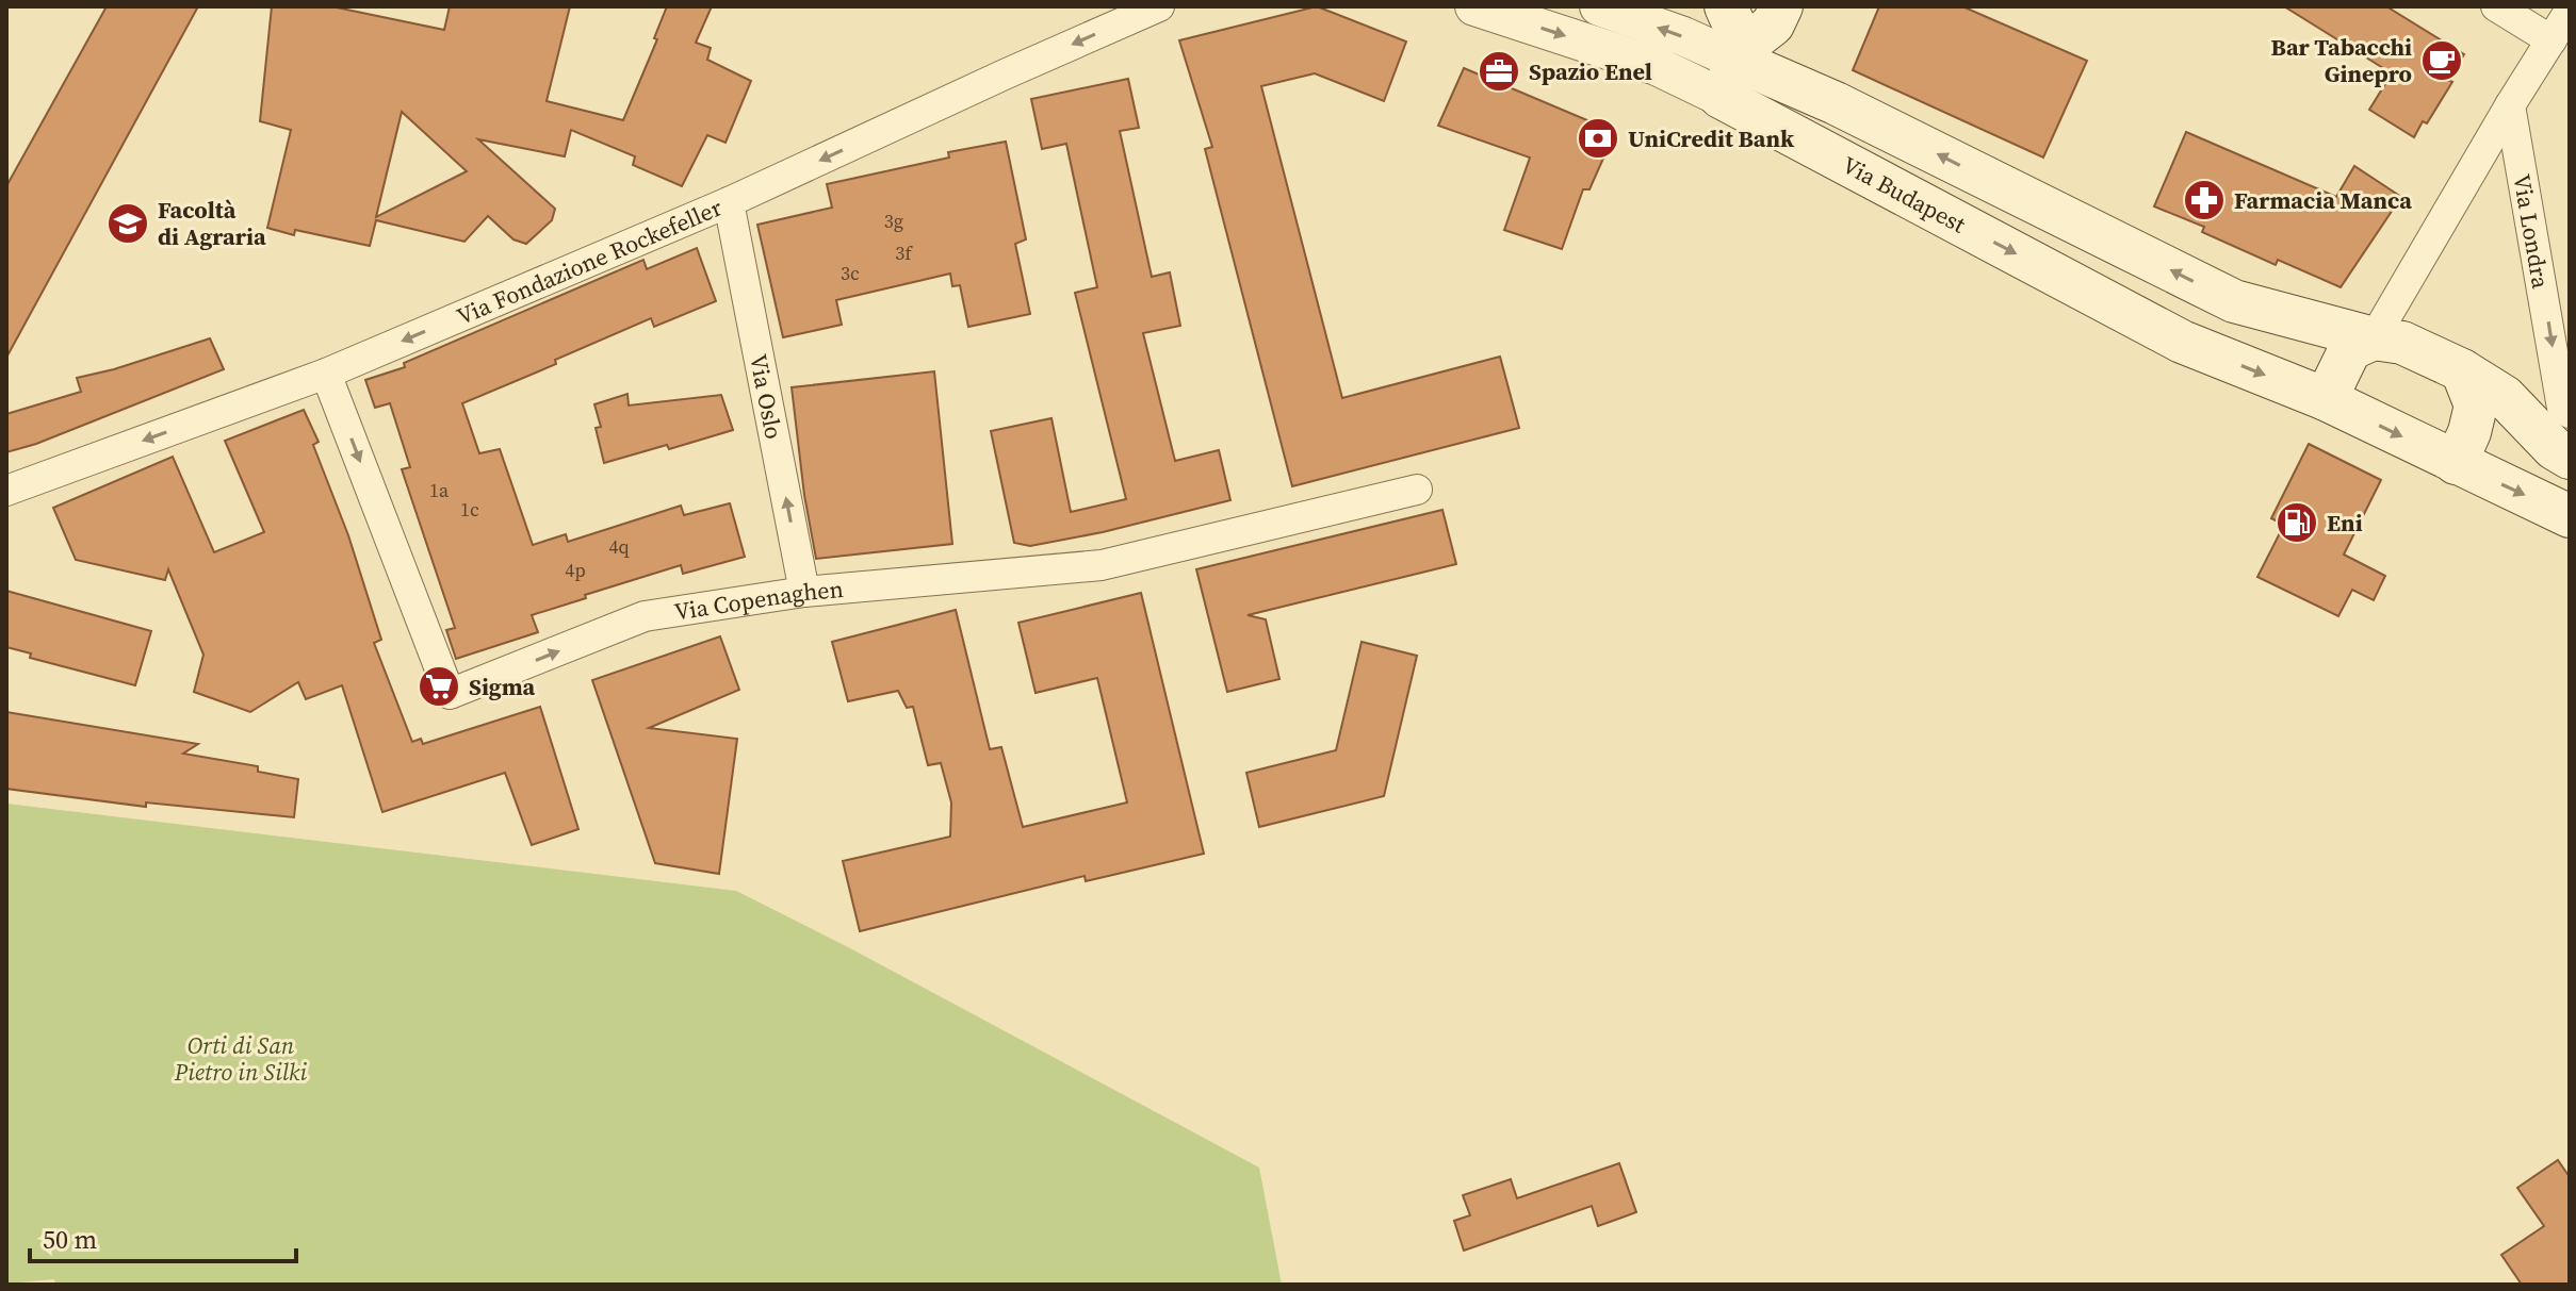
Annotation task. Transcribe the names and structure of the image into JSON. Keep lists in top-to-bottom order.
{
  "streets": {
    "main road": ["Via Budapest"],
    "street": [
      "Via Londra",
      "Via Fondazione Rockefeller",
      "Via Oslo",
      "Via Copenaghen"
    ]
  },
  "crossings": [
    ["Via Budapest", "Via Londra"],
    ["Via Fondazione Rockefeller", "Via Oslo"],
    ["Via Fondazione Rockefeller", "Via Copenaghen"],
    ["Via Oslo", "Via Copenaghen"]
  ],
  "one_way": ["Via Londra", "Via Fondazione Rockefeller", "Via Oslo"],
  "parks": ["Orti di San Pietro in Silki"],
  "places": {
    "cafe": ["Bar Tabacchi Ginepro"],
    "office": ["Spazio Enel"],
    "bank": ["UniCredit Bank"],
    "pharmacy": ["Farmacia Manca"],
    "school or university": ["Facoltà di Agraria"],
    "fuel station": ["Eni"],
    "supermarket": ["Sigma"]
  },
  "house_numbers": [
    "3g",
    "3f",
    "3c",
    "1a",
    "1c",
    "4q",
    "4p"
  ],
  "scale_bar": "50 m"
}
